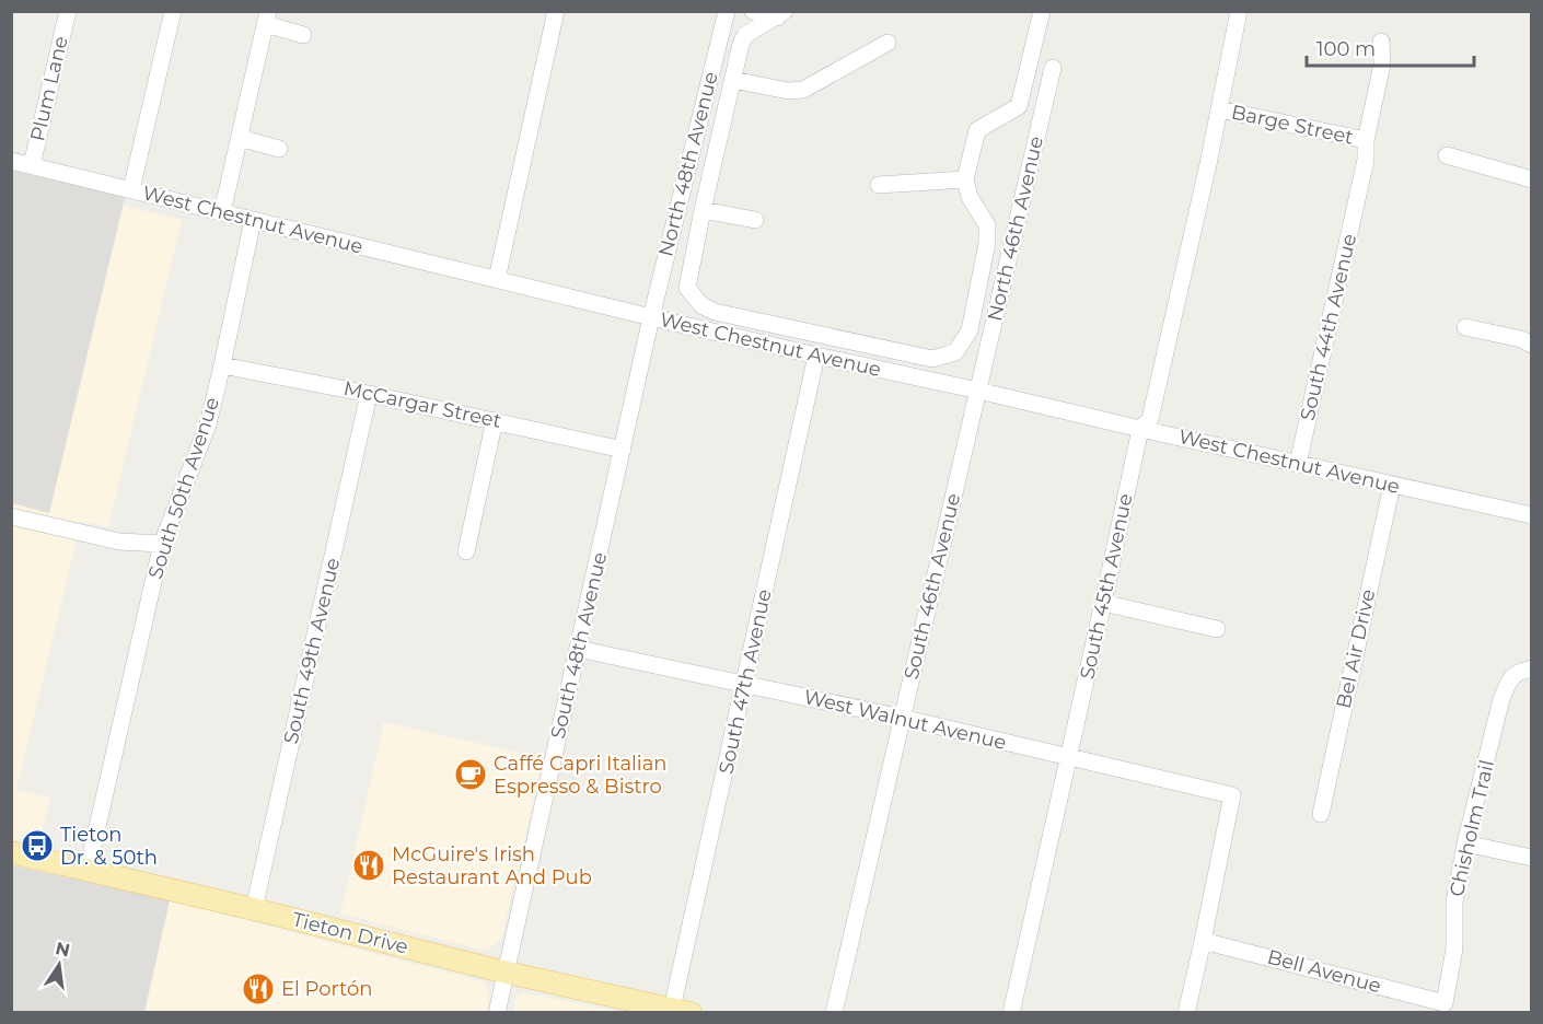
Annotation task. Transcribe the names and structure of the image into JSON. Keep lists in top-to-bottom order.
{
  "streets": {
    "main road": ["Tieton Drive"],
    "street": [
      "Plum Lane",
      "Barge Street",
      "North 48th Avenue",
      "West Chestnut Avenue",
      "North 46th Avenue",
      "South 44th Avenue",
      "McCargar Street",
      "South 50th Avenue",
      "South 46th Avenue",
      "South 45th Avenue",
      "South 48th Avenue",
      "Bel Air Drive",
      "South 49th Avenue",
      "South 47th Avenue",
      "West Walnut Avenue",
      "Chisholm Trail",
      "Bell Avenue"
    ]
  },
  "crossings": [
    ["Plum Lane", "West Chestnut Avenue"],
    ["Barge Street", "South 44th Avenue"],
    ["Barge Street", "South 45th Avenue"],
    ["North 48th Avenue", "West Chestnut Avenue"],
    ["North 48th Avenue", "South 48th Avenue"],
    ["West Chestnut Avenue", "North 46th Avenue"],
    ["West Chestnut Avenue", "South 44th Avenue"],
    ["West Chestnut Avenue", "South 50th Avenue"],
    ["West Chestnut Avenue", "South 46th Avenue"],
    ["West Chestnut Avenue", "South 45th Avenue"],
    ["West Chestnut Avenue", "South 48th Avenue"],
    ["West Chestnut Avenue", "Bel Air Drive"],
    ["West Chestnut Avenue", "South 47th Avenue"],
    ["North 46th Avenue", "South 46th Avenue"],
    ["McCargar Street", "South 50th Avenue"],
    ["McCargar Street", "South 48th Avenue"],
    ["McCargar Street", "South 49th Avenue"],
    ["South 50th Avenue", "Tieton Drive"],
    ["South 46th Avenue", "West Walnut Avenue"],
    ["South 45th Avenue", "West Walnut Avenue"],
    ["South 48th Avenue", "West Walnut Avenue"],
    ["South 48th Avenue", "Tieton Drive"],
    ["South 49th Avenue", "Tieton Drive"],
    ["South 47th Avenue", "West Walnut Avenue"],
    ["South 47th Avenue", "Tieton Drive"],
    ["West Walnut Avenue", "Bell Avenue"],
    ["Chisholm Trail", "Bell Avenue"]
  ],
  "places": {
    "cafe": ["Caffé Capri Italian Espresso & Bistro"],
    "bus stop": ["Tieton Dr. & 50th"],
    "restaurant": ["McGuire's Irish Restaurant And Pub", "El Portón"]
  },
  "scale_bar": "100 m",
  "north": "top"
}
